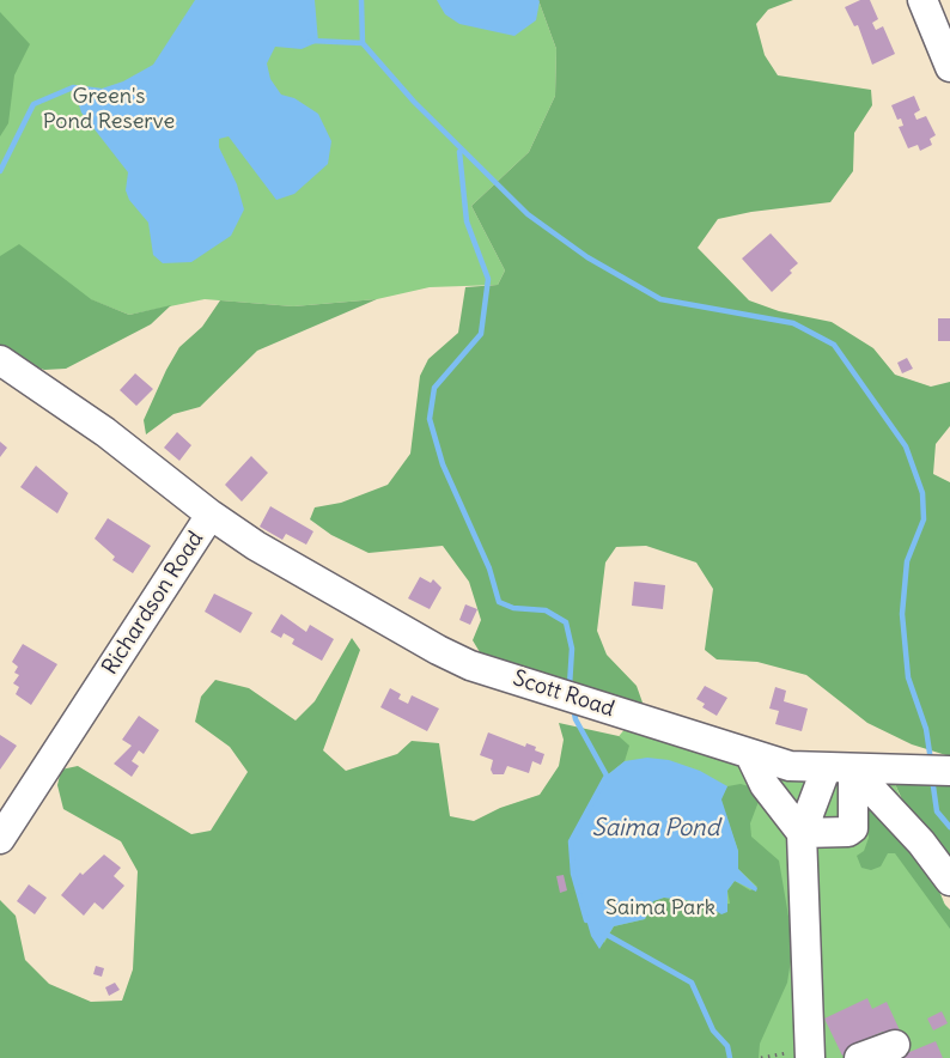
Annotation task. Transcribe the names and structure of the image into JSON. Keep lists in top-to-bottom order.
{
  "streets": {
    "street": ["Richardson Road", "Scott Road"]
  },
  "crossings": [
    ["Richardson Road", "Scott Road"]
  ],
  "water": ["Saima Pond"],
  "parks": ["Green's Pond Reserve", "Saima Park"]
}
